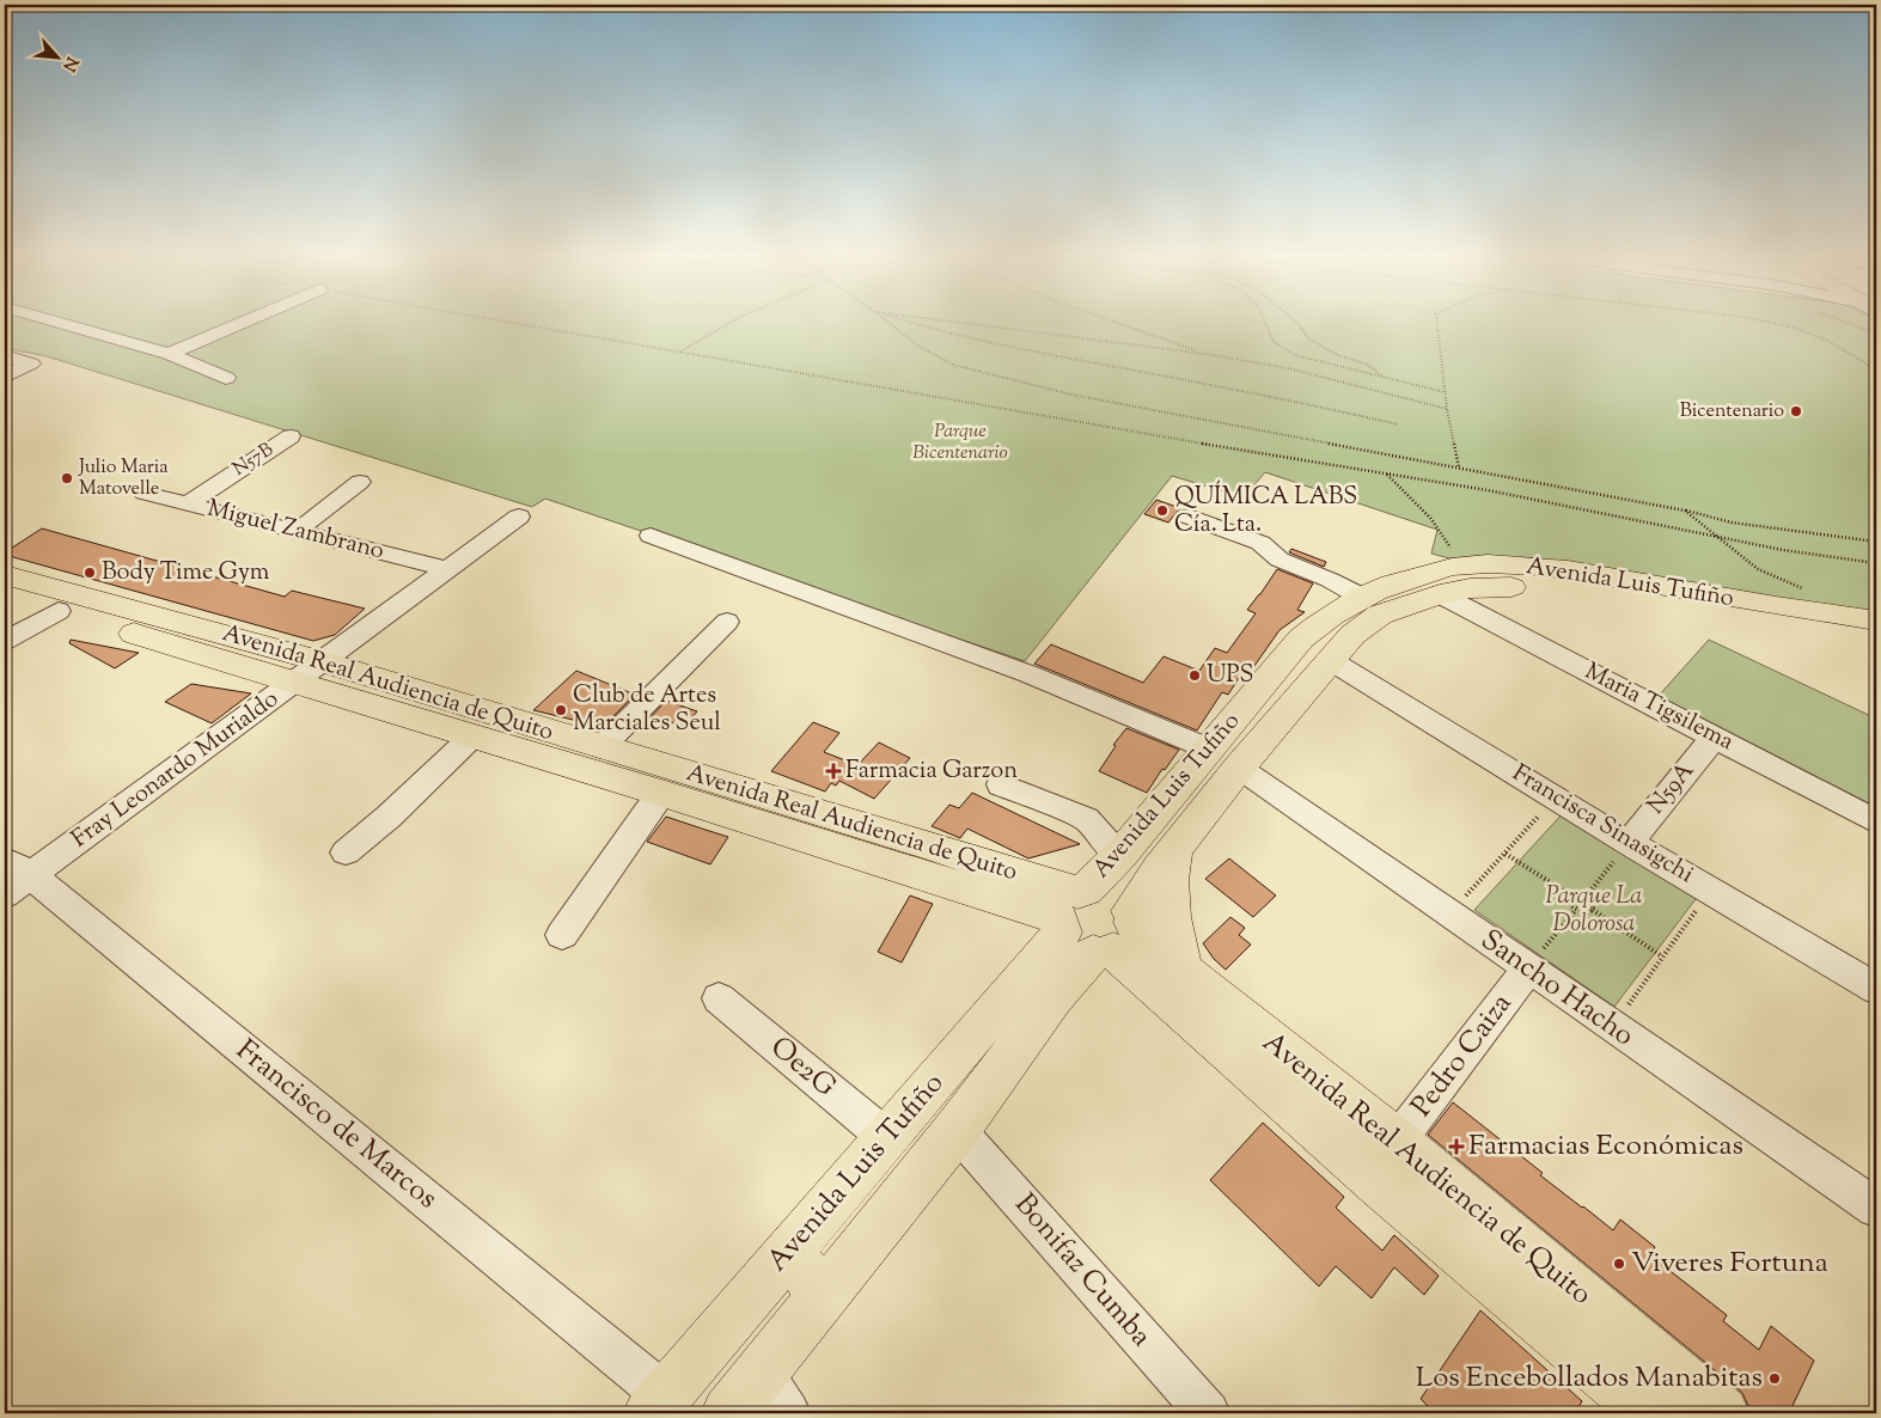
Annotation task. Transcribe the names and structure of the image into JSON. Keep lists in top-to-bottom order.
{
  "streets": {
    "main road": ["Avenida Luis Tufiño", "Avenida Real Audiencia de Quito"],
    "street": [
      "N57B",
      "Miguel Zambrano",
      "Maria Tigsilema",
      "Fray Leonardo Murialdo",
      "N59A",
      "Francisca Sinasigchi",
      "Sancho Hacho",
      "Pedro Caiza",
      "Oe2G",
      "Francisco de Marcos",
      "Bonifaz Cumba"
    ]
  },
  "crossings": [
    ["N57B", "Miguel Zambrano"],
    ["Miguel Zambrano", "Fray Leonardo Murialdo"],
    ["Avenida Luis Tufiño", "Avenida Real Audiencia de Quito"],
    ["Avenida Luis Tufiño", "Maria Tigsilema"],
    ["Avenida Luis Tufiño", "Francisca Sinasigchi"],
    ["Avenida Luis Tufiño", "Sancho Hacho"],
    ["Avenida Luis Tufiño", "Oe2G"],
    ["Avenida Luis Tufiño", "Francisco de Marcos"],
    ["Avenida Luis Tufiño", "Bonifaz Cumba"],
    ["Avenida Real Audiencia de Quito", "Fray Leonardo Murialdo"],
    ["Avenida Real Audiencia de Quito", "Pedro Caiza"],
    ["Maria Tigsilema", "N59A"],
    ["Fray Leonardo Murialdo", "Francisco de Marcos"],
    ["N59A", "Francisca Sinasigchi"],
    ["Sancho Hacho", "Pedro Caiza"]
  ],
  "parks": ["Parque Bicentenario", "Parque La Dolorosa"],
  "places": {
    "other": [
      "Bicentenario",
      "Julio Maria Matovelle",
      "QUÍMICA LABS Cía. Lta.",
      "Body Time Gym",
      "UPS",
      "Club de Artes Marciales Seul",
      "Viveres Fortuna",
      "Los Encebollados Manabitas"
    ],
    "health": ["Farmacia Garzon", "Farmacias Económicas"]
  },
  "north": "bottom right"
}
